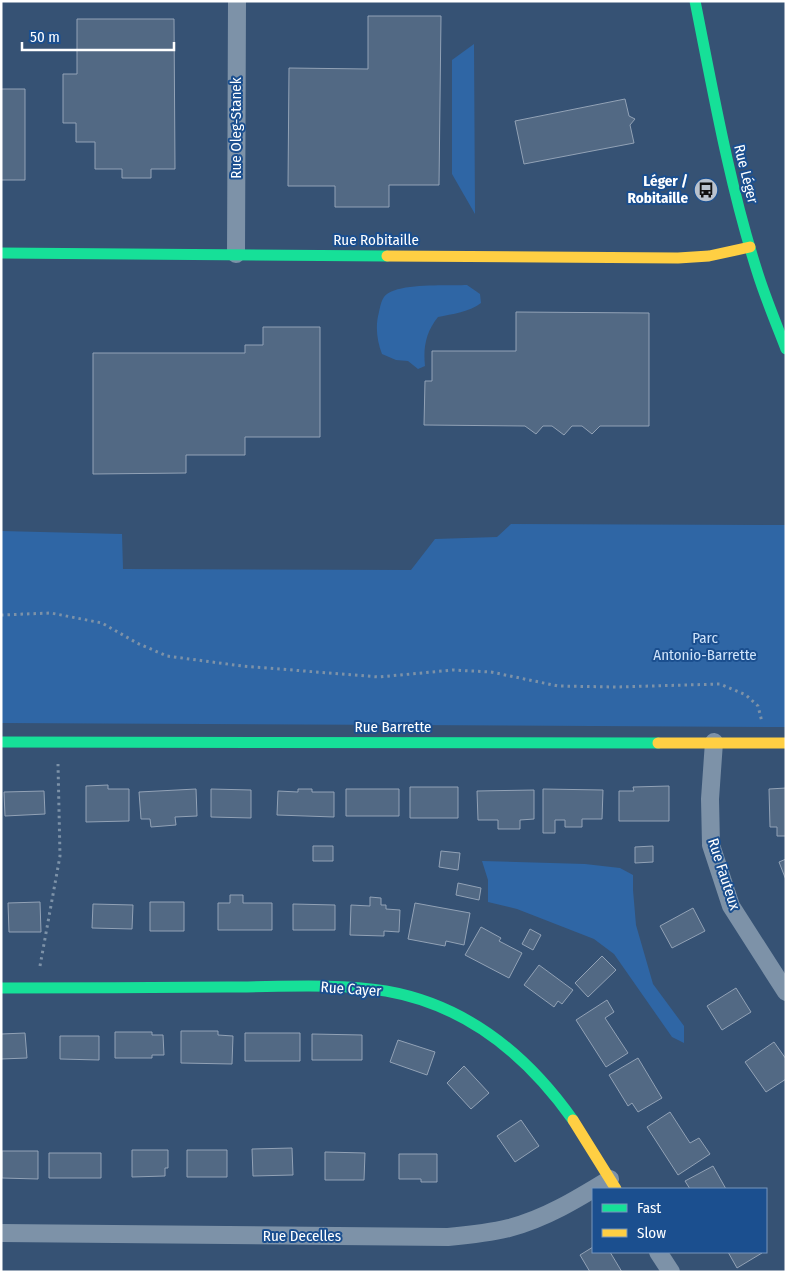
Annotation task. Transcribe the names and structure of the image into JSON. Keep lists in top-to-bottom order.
{
  "streets": {
    "street": [
      "Rue Oleg-Stanek",
      "Rue Léger",
      "Rue Robitaille",
      "Rue Barrette",
      "Rue Fauteux",
      "Rue Cayer",
      "Rue Decelles"
    ]
  },
  "crossings": [
    ["Rue Oleg-Stanek", "Rue Robitaille"],
    ["Rue Léger", "Rue Robitaille"],
    ["Rue Barrette", "Rue Fauteux"]
  ],
  "parks": ["Parc Antonio-Barrette"],
  "places": {
    "bus stop": ["Léger / Robitaille"]
  },
  "legend": ["Fast", "Slow"],
  "scale_bar": "50 m"
}
